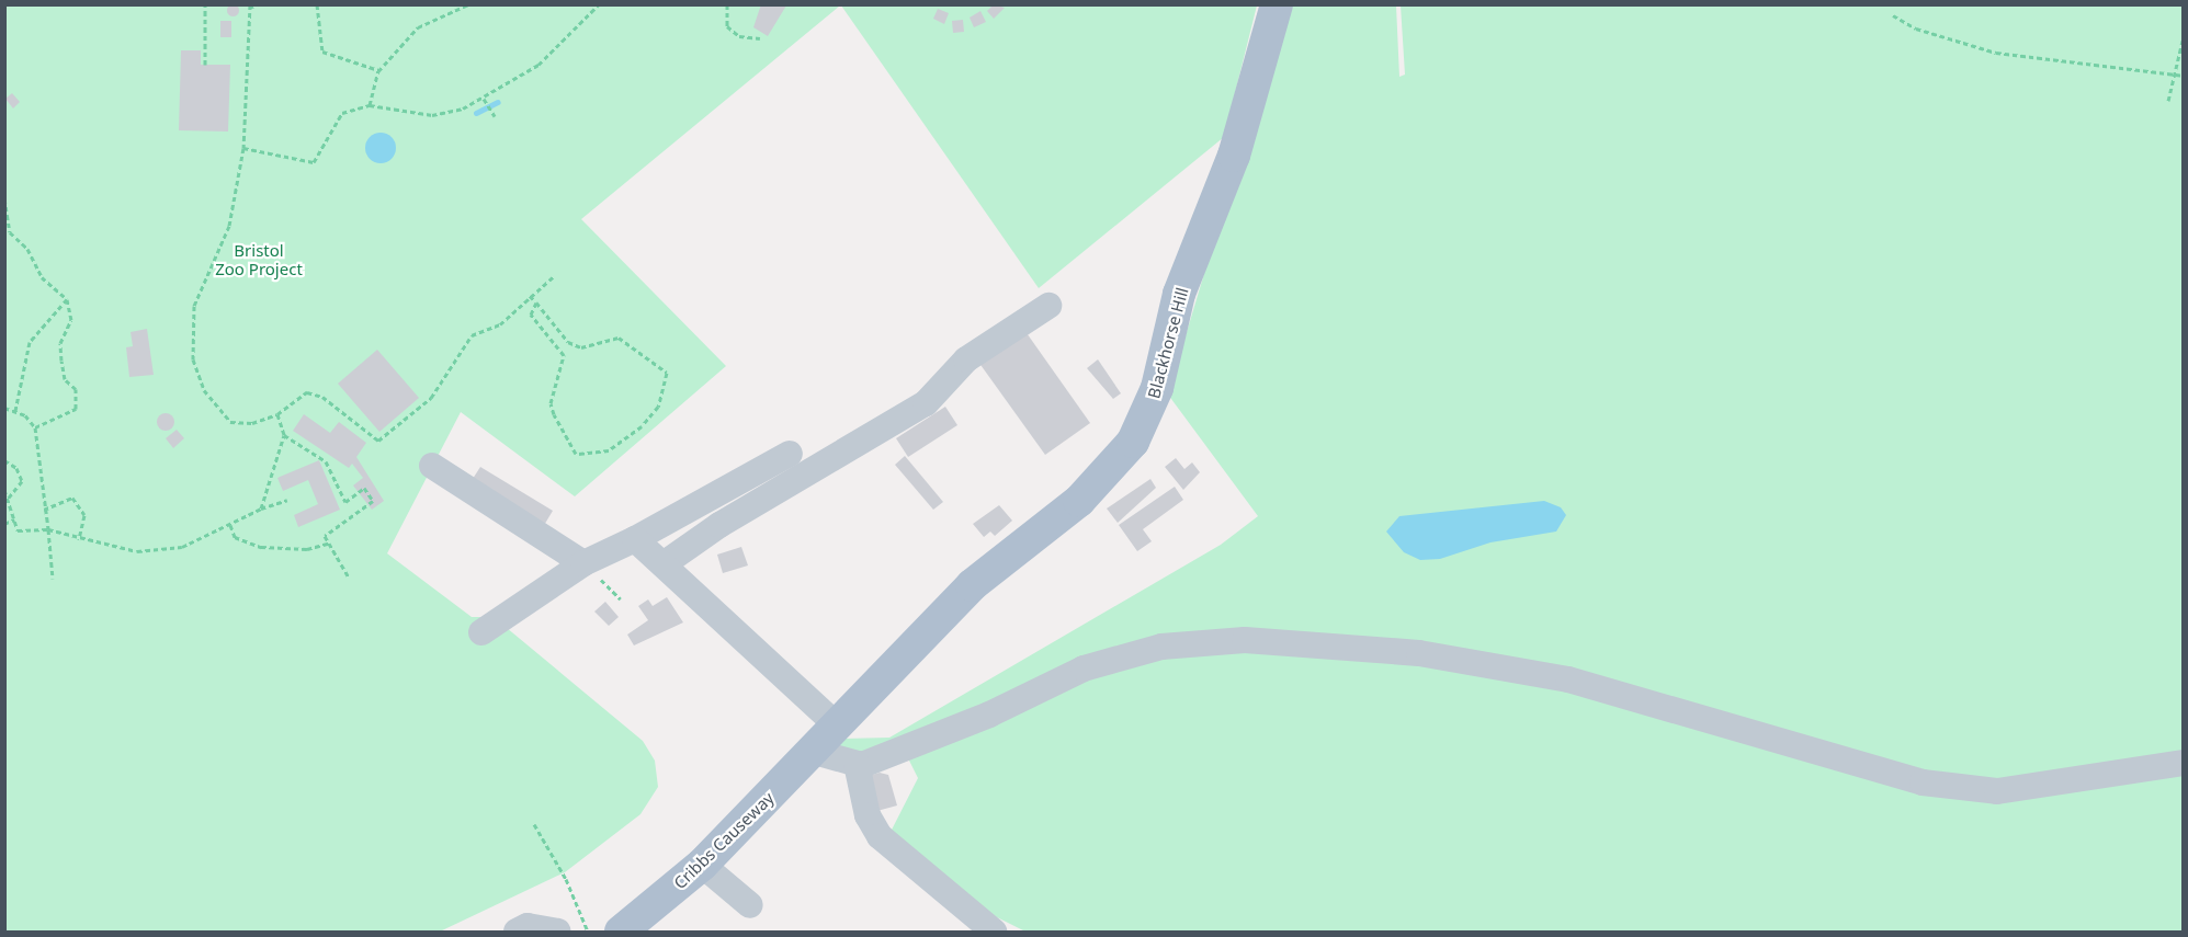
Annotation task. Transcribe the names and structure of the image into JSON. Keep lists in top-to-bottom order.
{
  "streets": {
    "main road": ["Blackhorse Hill", "Cribbs Causeway"]
  },
  "crossings": [
    ["Blackhorse Hill", "Cribbs Causeway"]
  ],
  "parks": ["Bristol Zoo Project"]
}
